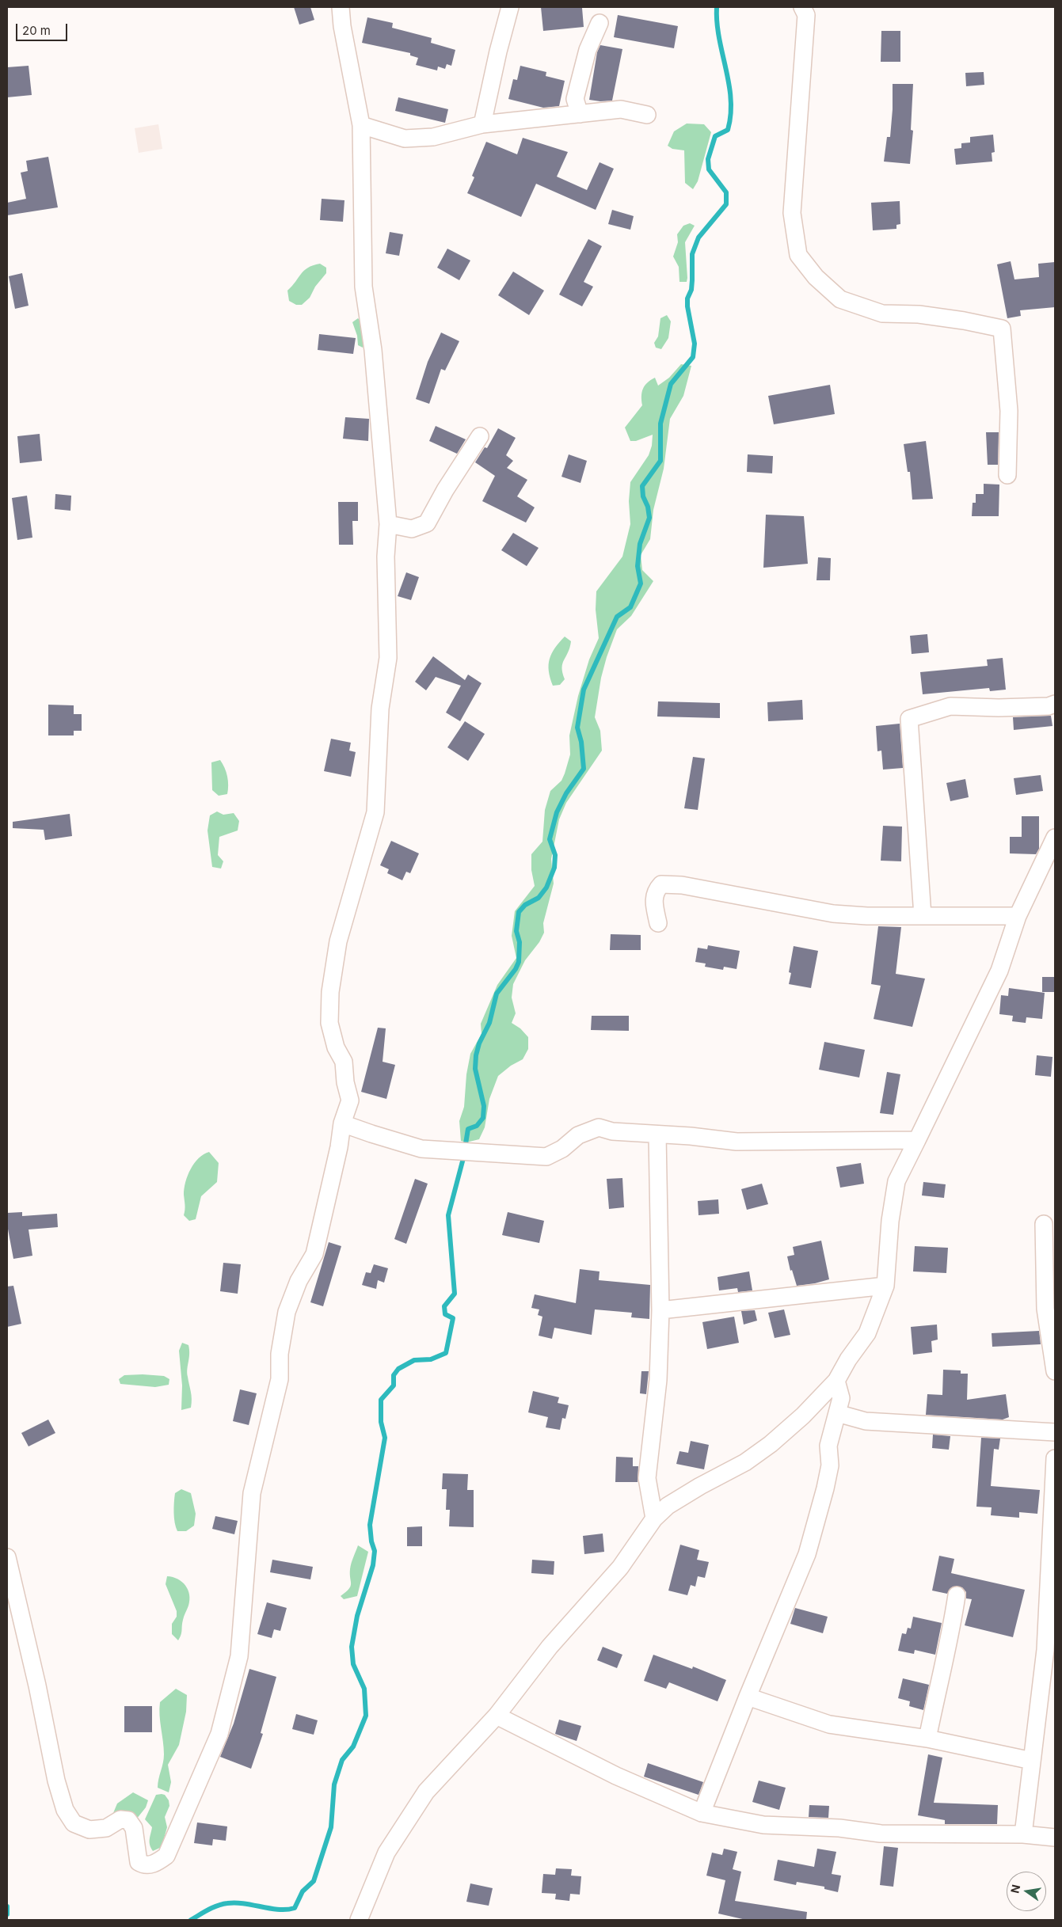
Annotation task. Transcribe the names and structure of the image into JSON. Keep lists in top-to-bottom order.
{
  "scale_bar": "20 m",
  "north": "left"
}
